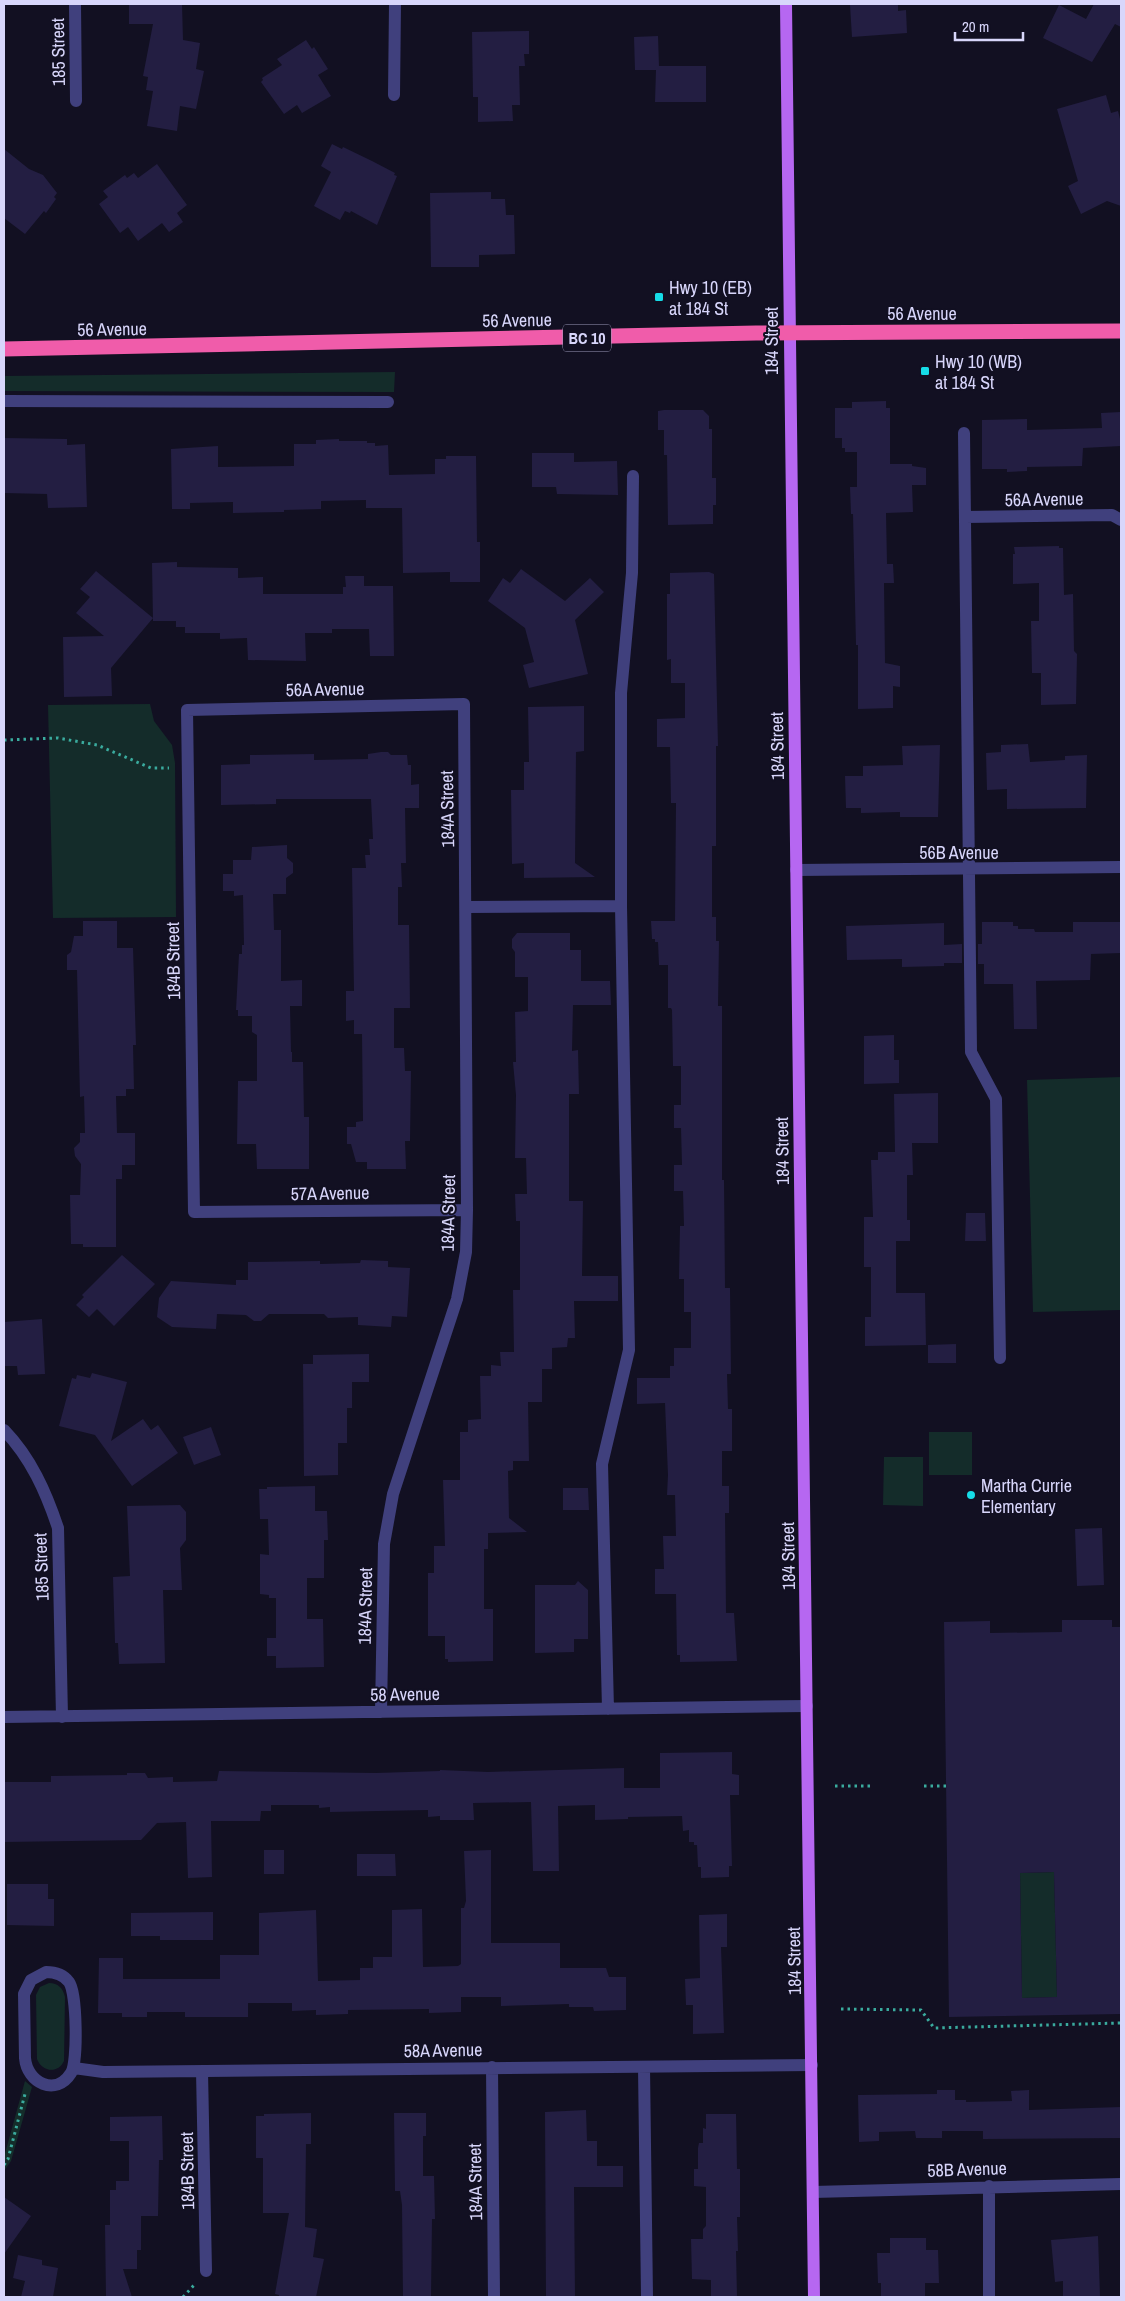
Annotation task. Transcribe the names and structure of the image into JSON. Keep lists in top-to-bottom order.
{
  "streets": {
    "highway": ["56 Avenue", "BC 10"],
    "main road": ["184 Street"],
    "street": [
      "185 Street",
      "56A Avenue",
      "184A Street",
      "56B Avenue",
      "184B Street",
      "57A Avenue",
      "58 Avenue",
      "58A Avenue",
      "58B Avenue"
    ]
  },
  "crossings": [
    ["185 Street", "58 Avenue"],
    ["56 Avenue", "184 Street"],
    ["184 Street", "56B Avenue"],
    ["184 Street", "58 Avenue"],
    ["184 Street", "58A Avenue"],
    ["184 Street", "58B Avenue"],
    ["56A Avenue", "184A Street"],
    ["56A Avenue", "184B Street"],
    ["184A Street", "57A Avenue"],
    ["184A Street", "58 Avenue"],
    ["184A Street", "58A Avenue"],
    ["184B Street", "57A Avenue"],
    ["184B Street", "58A Avenue"]
  ],
  "places": {
    "transit": ["Hwy 10 (EB) at 184 St", "Hwy 10 (WB) at 184 St"],
    "other": ["Martha Currie Elementary"]
  },
  "scale_bar": "20 m"
}
